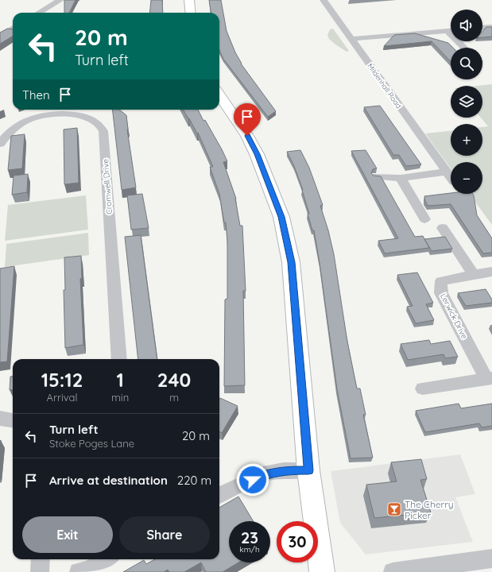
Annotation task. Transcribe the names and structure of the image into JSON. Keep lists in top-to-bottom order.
{
  "streets": {
    "street": ["Mildenhall Road", "Cromwell Drive", "Lerwick Drive"]
  },
  "places": {
    "bar": ["The Cherry Picker"]
  },
  "page": {
    "map_buttons": ["+", "−"],
    "turn": ["20 m", "Turn left"],
    "then": "Then",
    "eta": [
      "15:12",
      "Arrival",
      "1",
      "min",
      "240",
      "m"
    ],
    "list": [
      {
        "name": "Turn left",
        "note": "Stoke Poges Lane",
        "value": "20 m"
      },
      {
        "name": "Arrive at destination",
        "value": "220 m"
      }
    ],
    "buttons": ["Exit", "Share"],
    "speed": "23 km/h",
    "limit": "30"
  }
}
